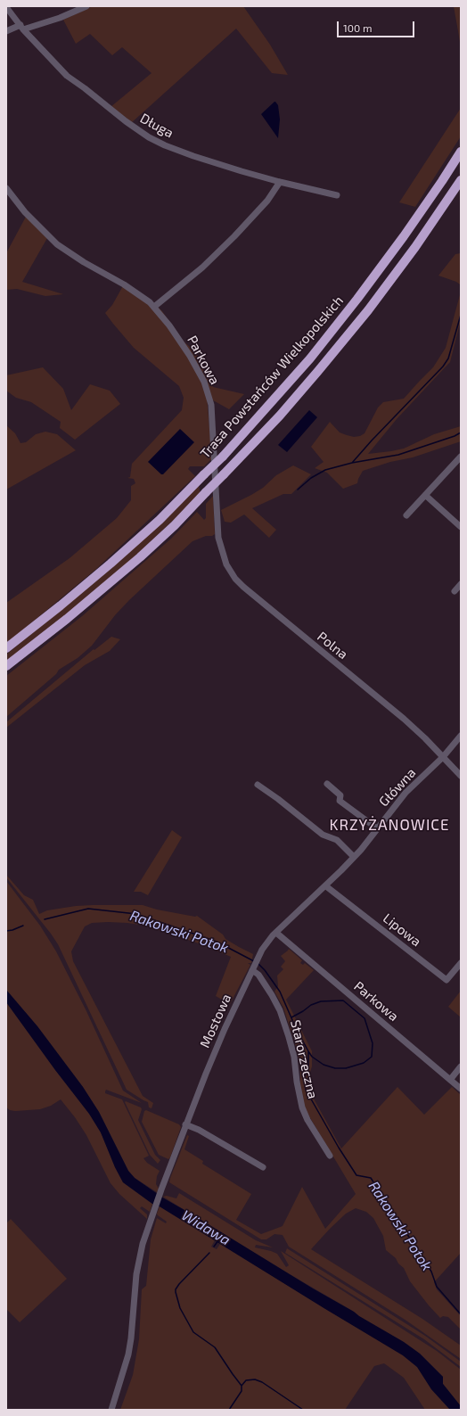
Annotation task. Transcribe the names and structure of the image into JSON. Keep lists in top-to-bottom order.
{
  "streets": {
    "highway": ["Trasa Powstańców Wielkopolskich"],
    "street": [
      "Długa",
      "Parkowa",
      "Polna",
      "Główna",
      "Lipowa",
      "Mostowa",
      "Starorzeczna"
    ]
  },
  "crossings": [
    ["Parkowa", "Polna"],
    ["Parkowa", "Główna"],
    ["Parkowa", "Mostowa"],
    ["Polna", "Główna"],
    ["Główna", "Lipowa"],
    ["Główna", "Mostowa"],
    ["Mostowa", "Starorzeczna"]
  ],
  "districts": ["KRZYŻANOWICE"],
  "water": ["Rakowski Potok", "Widawa"],
  "scale_bar": "100 m"
}
